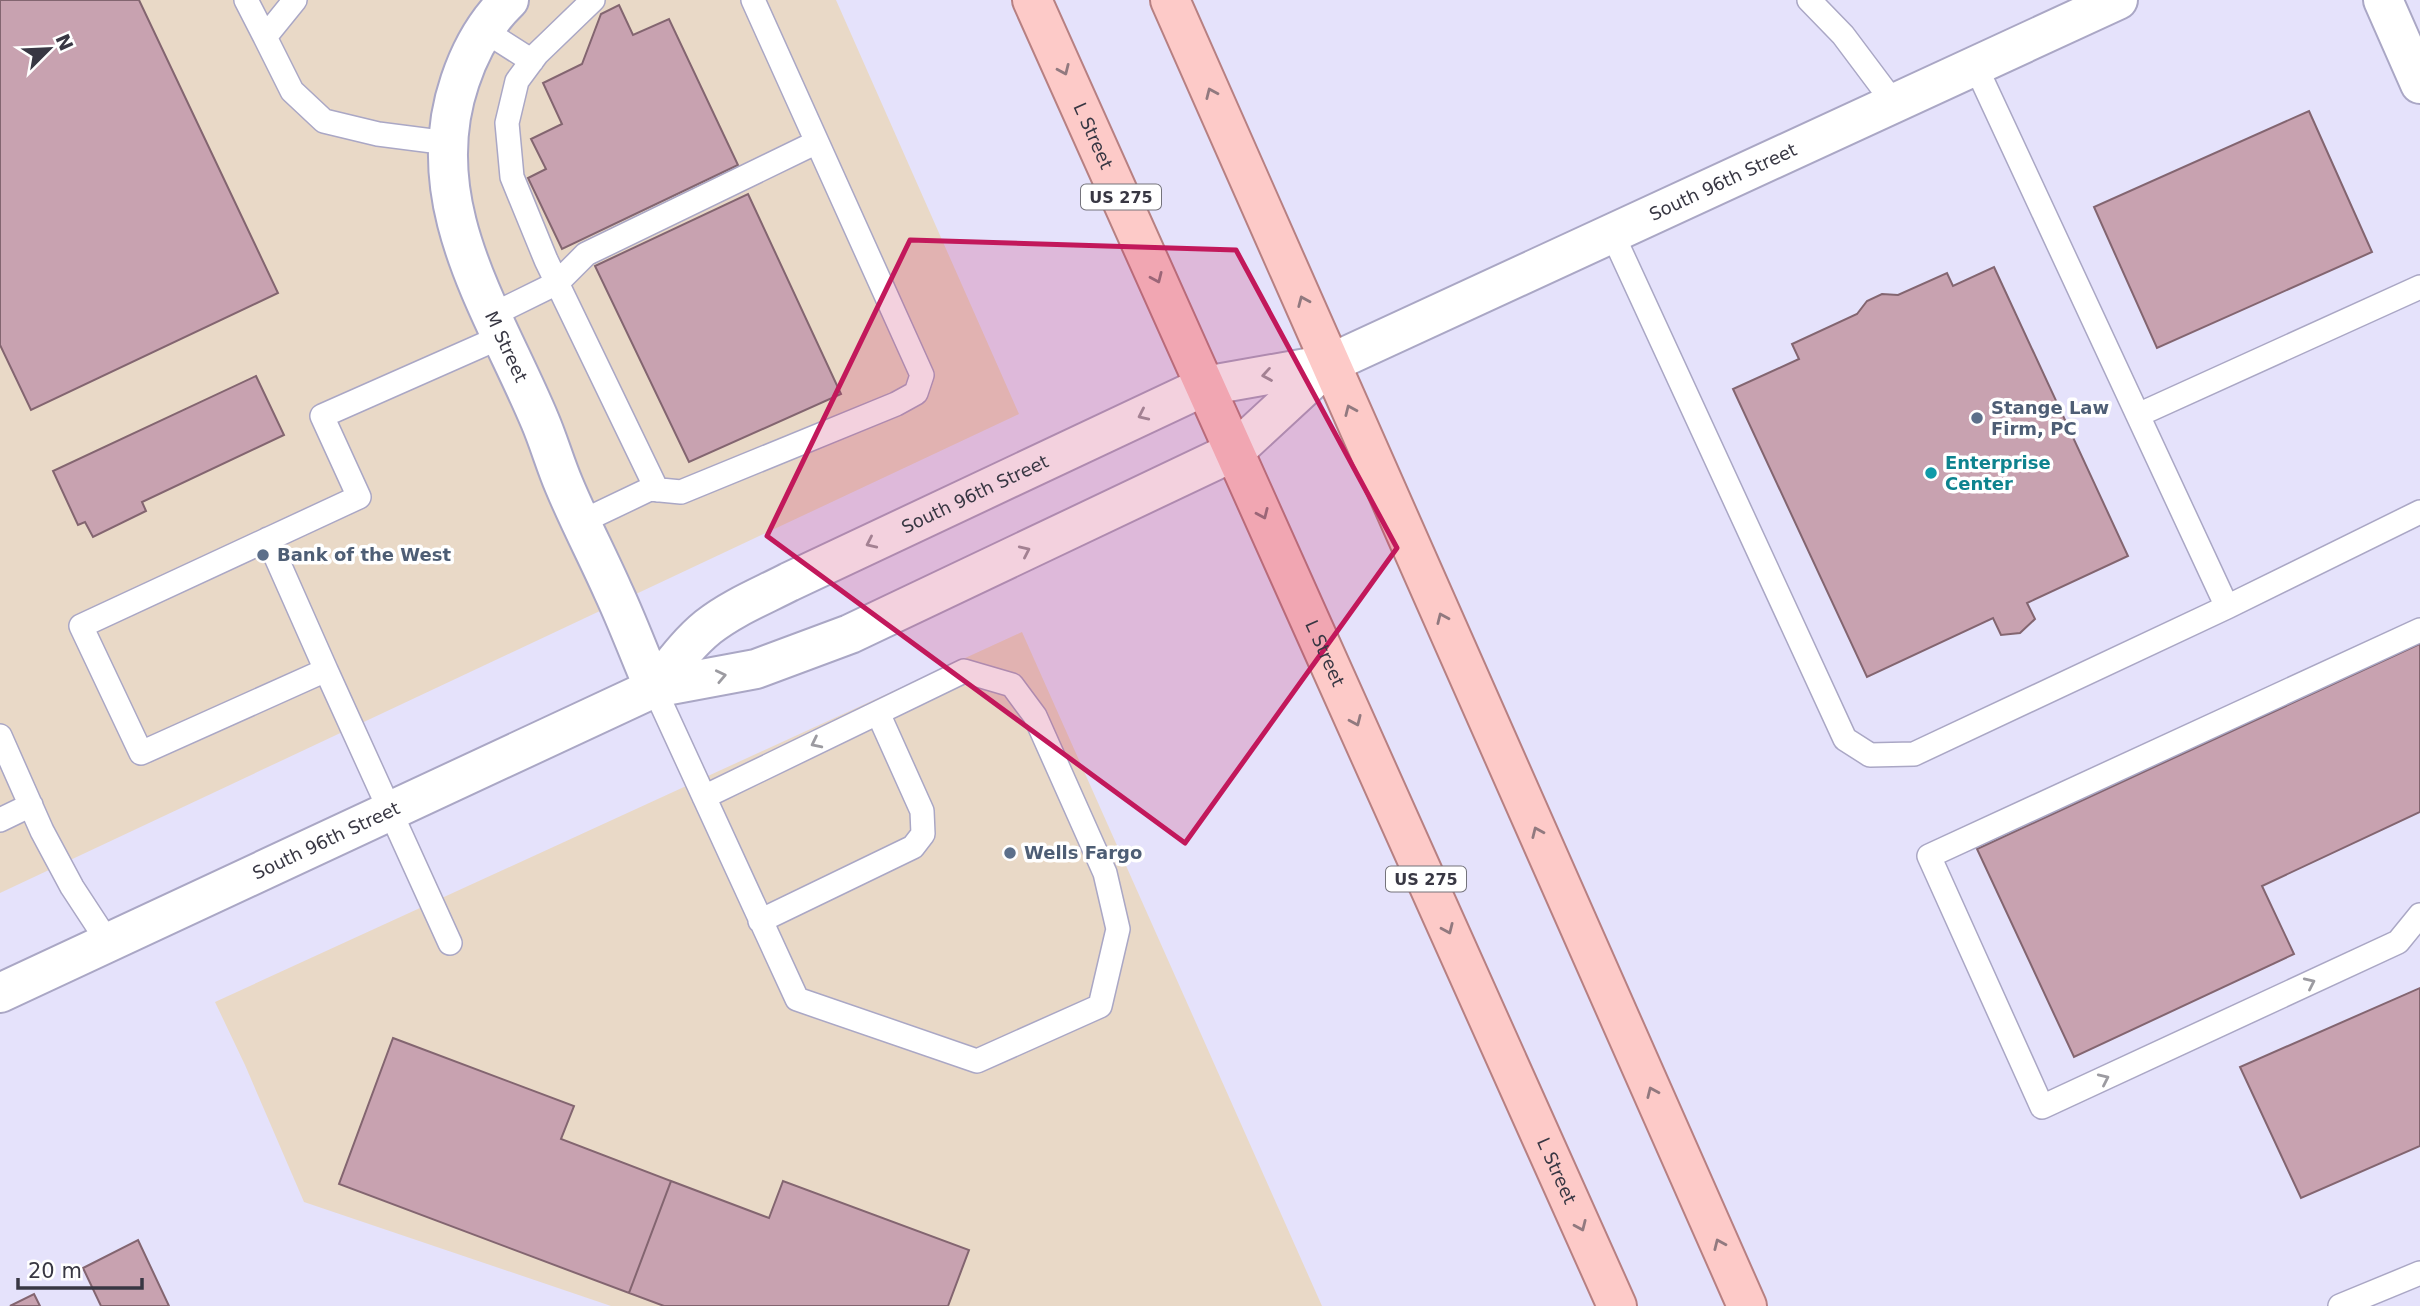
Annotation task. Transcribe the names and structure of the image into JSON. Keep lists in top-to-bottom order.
{
  "streets": {
    "main road": [
      "L Street",
      "South 96th Street",
      "US 275",
      "M Street"
    ]
  },
  "crossings": [
    ["L Street", "South 96th Street"],
    ["South 96th Street", "M Street"]
  ],
  "places": [
    "Stange Law Firm, PC",
    "Enterprise Center",
    "Bank of the West",
    "Wells Fargo"
  ],
  "scale_bar": "20 m",
  "north": "top right"
}
